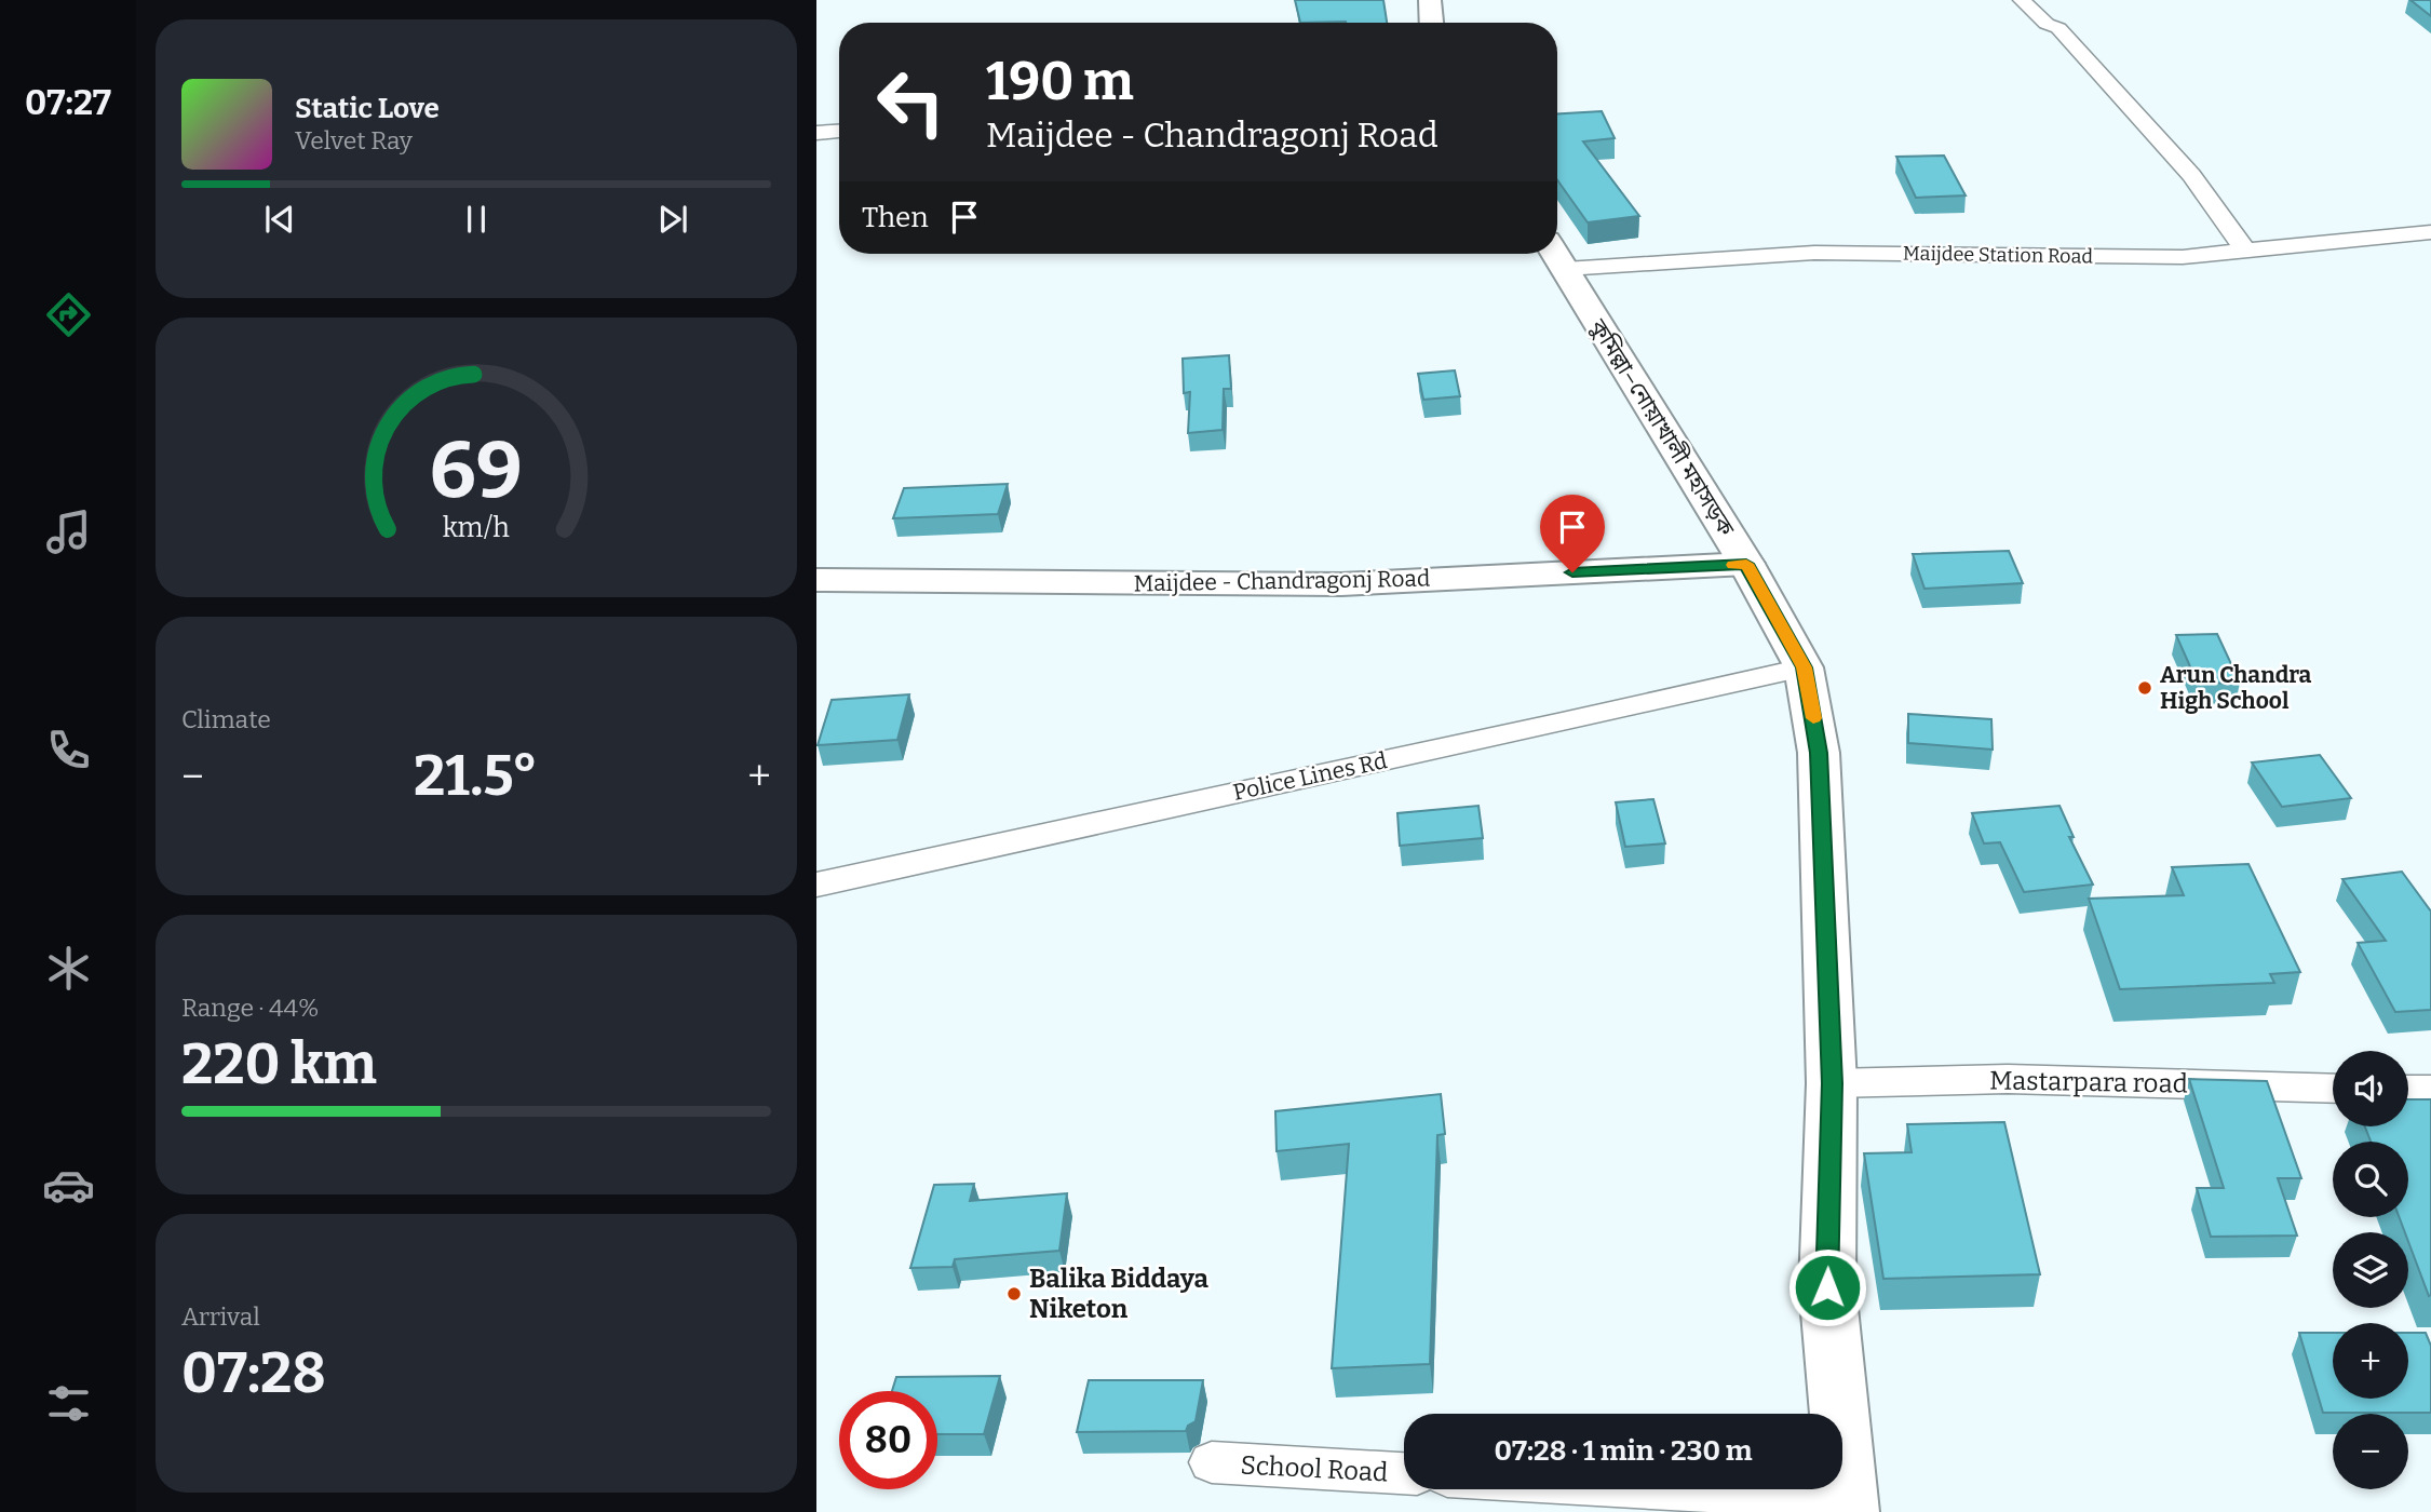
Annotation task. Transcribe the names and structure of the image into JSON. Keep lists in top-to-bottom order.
{
  "streets": {
    "main road": ["কুমিল্লা–নোয়াখালী মহাসড়ক", "Maijdee - Chandragonj Road"],
    "street": [
      "Maijdee Station Road",
      "Police Lines Rd",
      "Mastarpara road",
      "School Road"
    ]
  },
  "crossings": [
    ["Maijdee Station Road", "কুমিল্লা–নোয়াখালী মহাসড়ক"],
    ["কুমিল্লা–নোয়াখালী মহাসড়ক", "Maijdee - Chandragonj Road"],
    ["কুমিল্লা–নোয়াখালী মহাসড়ক", "Police Lines Rd"],
    ["কুমিল্লা–নোয়াখালী মহাসড়ক", "Mastarpara road"]
  ],
  "places": ["Arun Chandra High School", "Balika Biddaya Niketon"],
  "page": {
    "tabs": "07:27",
    "turn": ["190 m", "Maijdee - Chandragonj Road"],
    "song": ["Static Love", "Velvet Ray"],
    "then": "Then",
    "tile": [
      "Climate",
      ["Range · 44%", "220 km"],
      ["Arrival", "07:28"]
    ],
    "heat": ["−", "21.5°", "+"],
    "map_buttons": ["+", "−"],
    "limit": "80",
    "trip": "07:28 · 1 min · 230 m",
    "gauge": ["69", "km/h"]
  }
}
